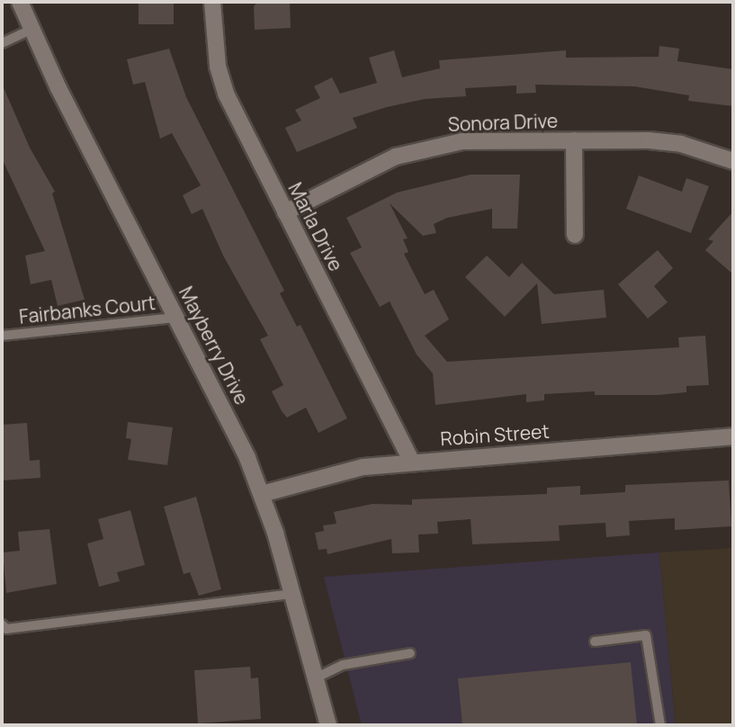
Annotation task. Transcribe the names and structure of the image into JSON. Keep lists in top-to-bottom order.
{
  "streets": {
    "street": [
      "Sonora Drive",
      "Marla Drive",
      "Mayberry Drive",
      "Robin Street"
    ],
    "lane": ["Fairbanks Court"]
  },
  "crossings": [
    ["Sonora Drive", "Marla Drive"],
    ["Marla Drive", "Robin Street"],
    ["Fairbanks Court", "Mayberry Drive"],
    ["Mayberry Drive", "Robin Street"]
  ]
}
